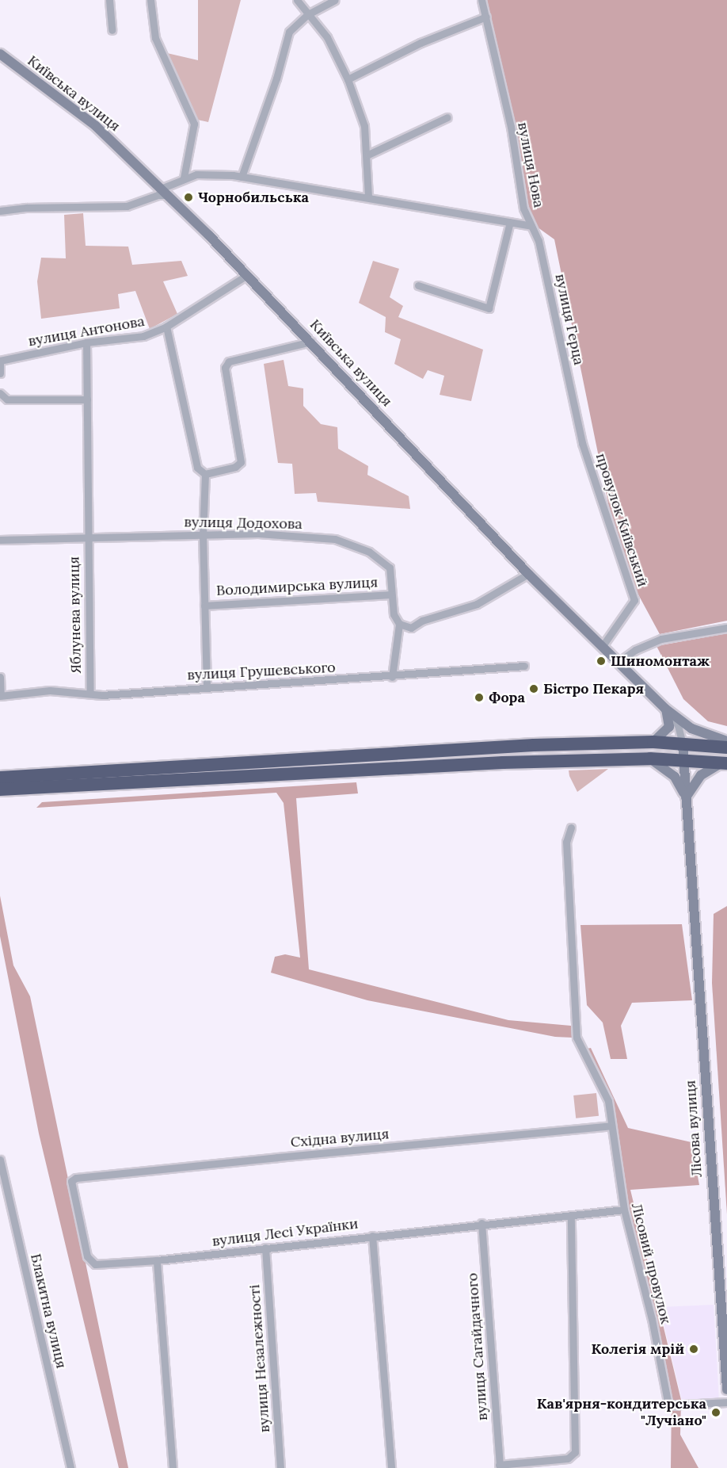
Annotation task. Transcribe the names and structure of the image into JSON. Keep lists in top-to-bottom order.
{
  "streets": {
    "street": [
      "Київська вулиця",
      "вулиця Нова",
      "вулиця Герца",
      "вулиця Антонова",
      "провулок Київський",
      "вулиця Додохова",
      "Володимирська вулиця",
      "Яблунева вулиця",
      "вулиця Грушевського",
      "Лісова вулиця",
      "Східна вулиця",
      "вулиця Лесі Українки",
      "Лісовий провулок",
      "Блакитна вулиця",
      "вулиця Сагайдачного",
      "вулиця Незалежності"
    ]
  },
  "crossings": [
    ["Київська вулиця", "вулиця Нова"],
    ["Київська вулиця", "вулиця Антонова"],
    ["Київська вулиця", "провулок Київський"],
    ["вулиця Нова", "вулиця Герца"],
    ["вулиця Герца", "провулок Київський"],
    ["вулиця Додохова", "Володимирська вулиця"],
    ["вулиця Додохова", "Яблунева вулиця"],
    ["Яблунева вулиця", "вулиця Грушевського"],
    ["Східна вулиця", "вулиця Лесі Українки"],
    ["Східна вулиця", "Лісовий провулок"],
    ["вулиця Лесі Українки", "Лісовий провулок"],
    ["вулиця Лесі Українки", "вулиця Сагайдачного"],
    ["вулиця Лесі Українки", "вулиця Незалежності"]
  ],
  "places": [
    "Чорнобильська",
    "Шиномонтаж",
    "Бістро Пекаря",
    "Фора",
    "Колегія мрій",
    "Кав'ярня-кондитерська \"Лучіано\""
  ]
}
